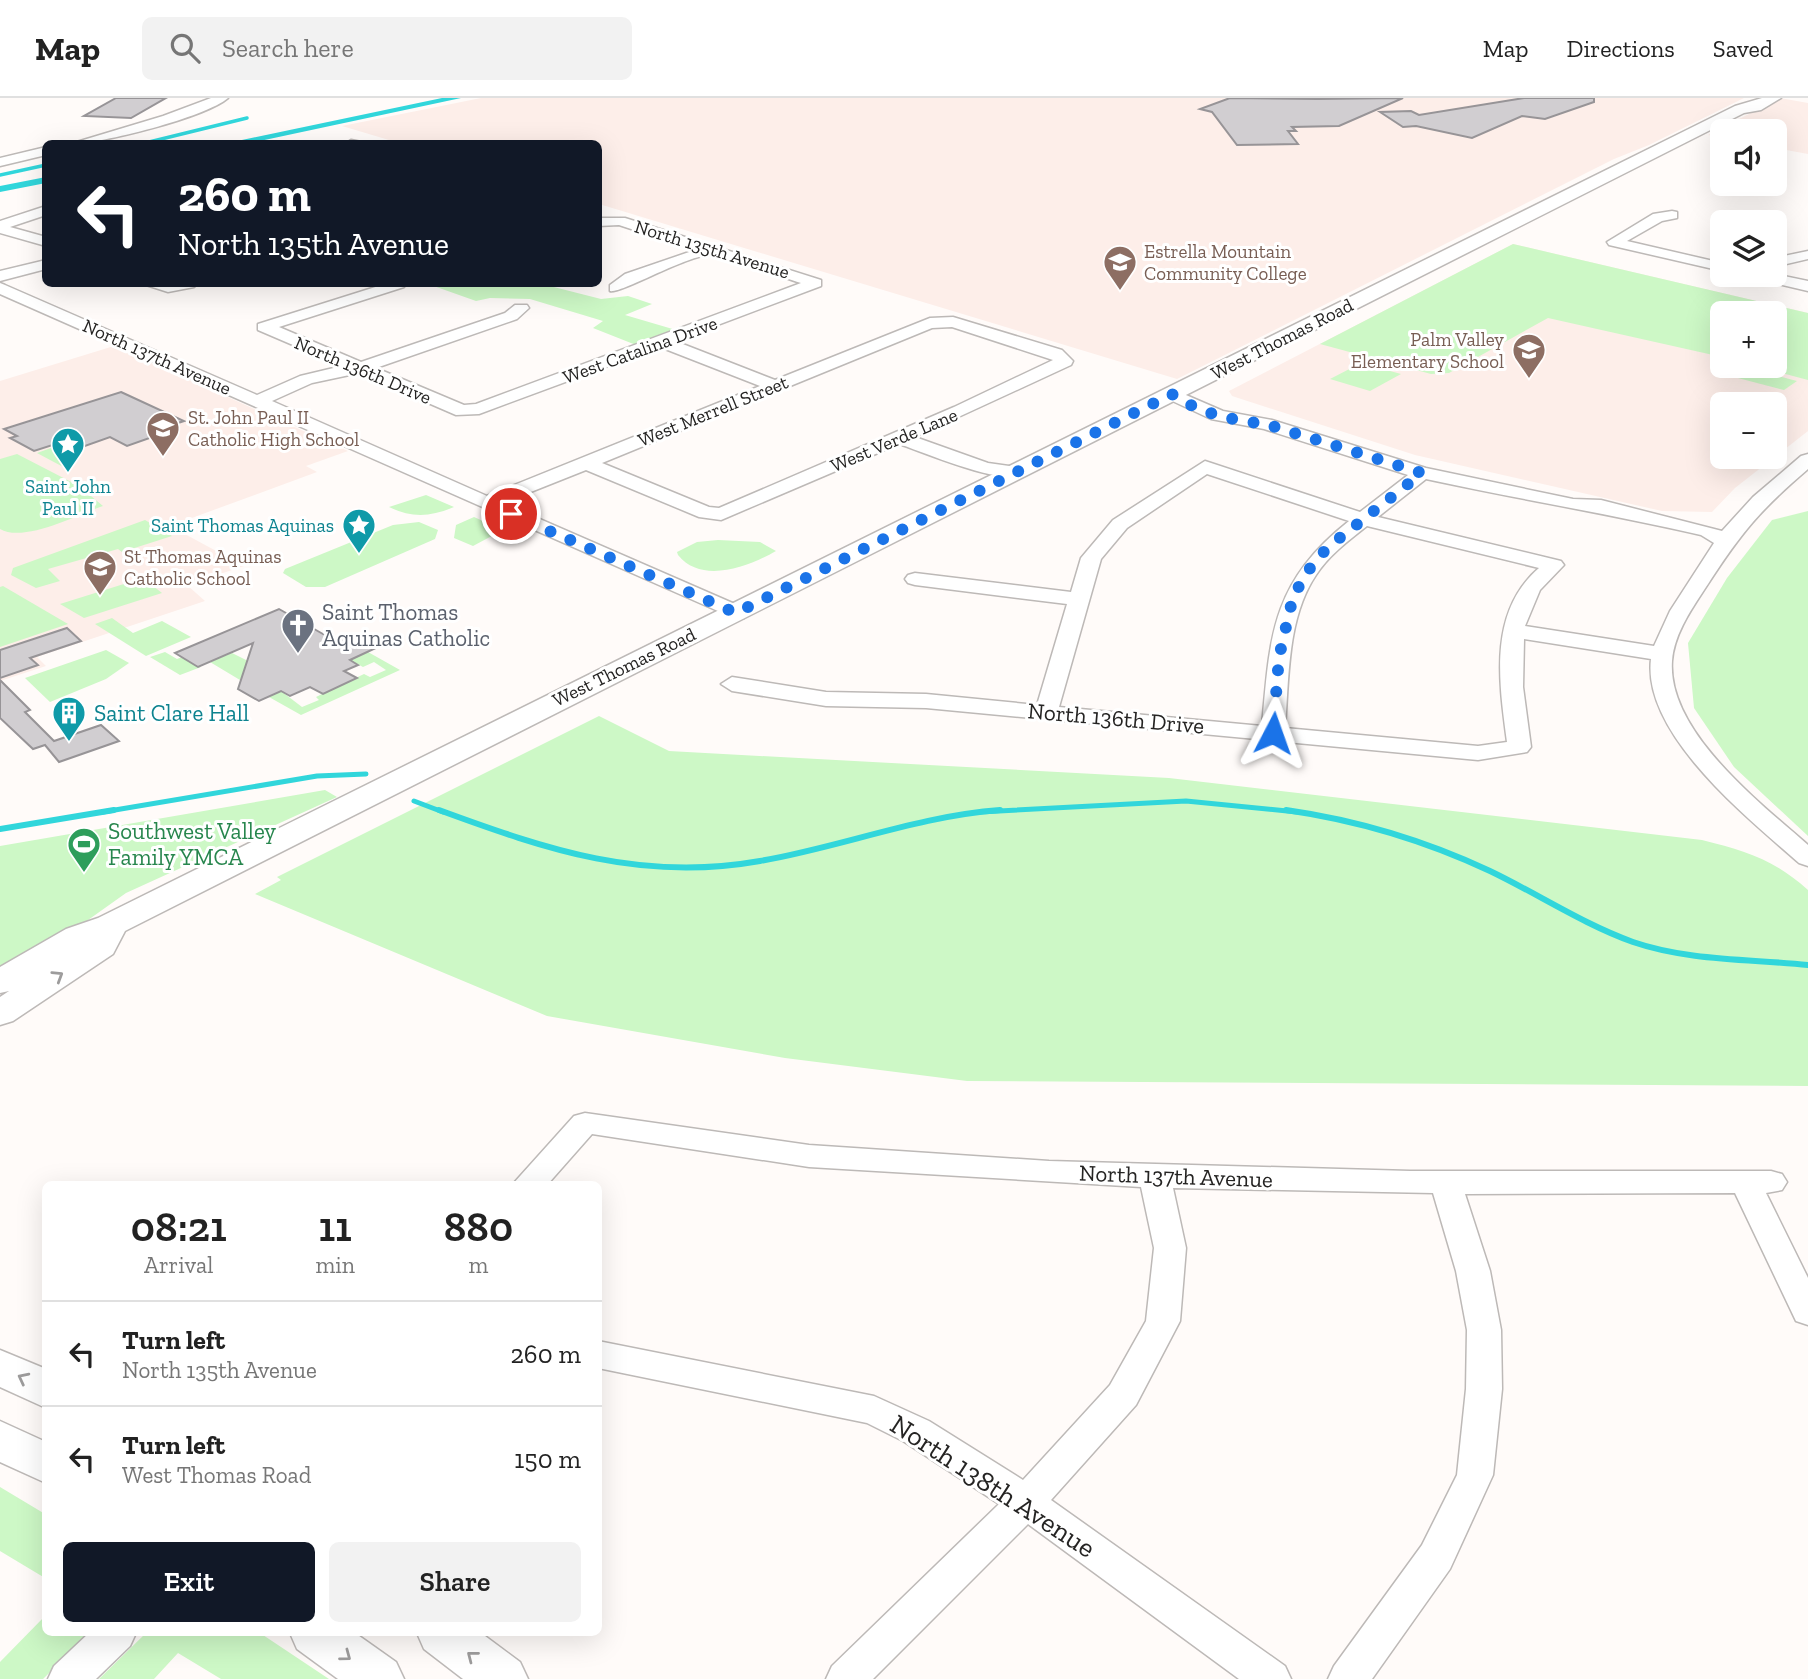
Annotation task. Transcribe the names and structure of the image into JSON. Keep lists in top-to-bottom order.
{
  "streets": {
    "main road": ["West Thomas Road"],
    "street": [
      "North 135th Avenue",
      "West Catalina Drive",
      "North 137th Avenue",
      "North 136th Drive",
      "West Merrell Street",
      "West Verde Lane",
      "North 138th Avenue"
    ]
  },
  "crossings": [
    ["North 135th Avenue", "West Catalina Drive"],
    ["West Thomas Road", "North 137th Avenue"],
    ["West Catalina Drive", "North 136th Drive"],
    ["North 137th Avenue", "West Merrell Street"],
    ["West Merrell Street", "West Verde Lane"]
  ],
  "places": {
    "school or university": [
      "Estrella Mountain Community College",
      "Palm Valley Elementary School",
      "St. John Paul II Catholic High School",
      "St Thomas Aquinas Catholic School"
    ],
    "place": ["Saint John Paul II", "Saint Thomas Aquinas"],
    "church": ["Saint Thomas Aquinas Catholic"],
    "building": ["Saint Clare Hall"],
    "sports": ["Southwest Valley Family YMCA"]
  },
  "page": {
    "header": "Map",
    "search": "Search here",
    "nav": ["Map", "Directions", "Saved"],
    "map_buttons": ["+", "−"],
    "turn": ["260 m", "North 135th Avenue"],
    "eta": [
      "08:21",
      "Arrival",
      "11",
      "min",
      "880",
      "m"
    ],
    "list": [
      {
        "name": "Turn left",
        "note": "North 135th Avenue",
        "value": "260 m"
      },
      {
        "name": "Turn left",
        "note": "West Thomas Road",
        "value": "150 m"
      }
    ],
    "buttons": ["Exit", "Share"]
  }
}
